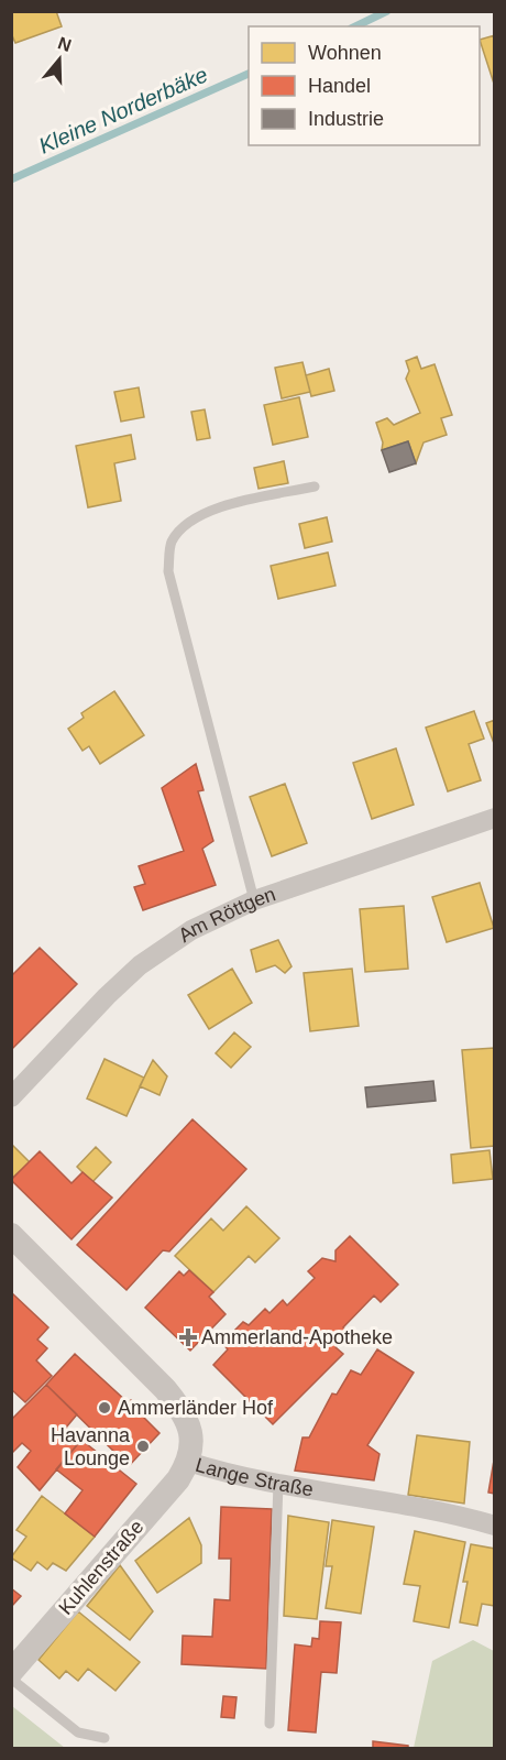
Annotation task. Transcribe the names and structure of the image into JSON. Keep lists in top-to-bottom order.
{
  "streets": {
    "street": ["Am Röttgen", "Lange Straße", "Kuhlenstraße"]
  },
  "crossings": [
    ["Lange Straße", "Kuhlenstraße"]
  ],
  "water": ["Kleine Norderbäke"],
  "places": {
    "health": ["Ammerland-Apotheke"],
    "other": ["Ammerländer Hof", "Havanna Lounge"]
  },
  "legend": ["Wohnen", "Handel", "Industrie"],
  "north": "top"
}
